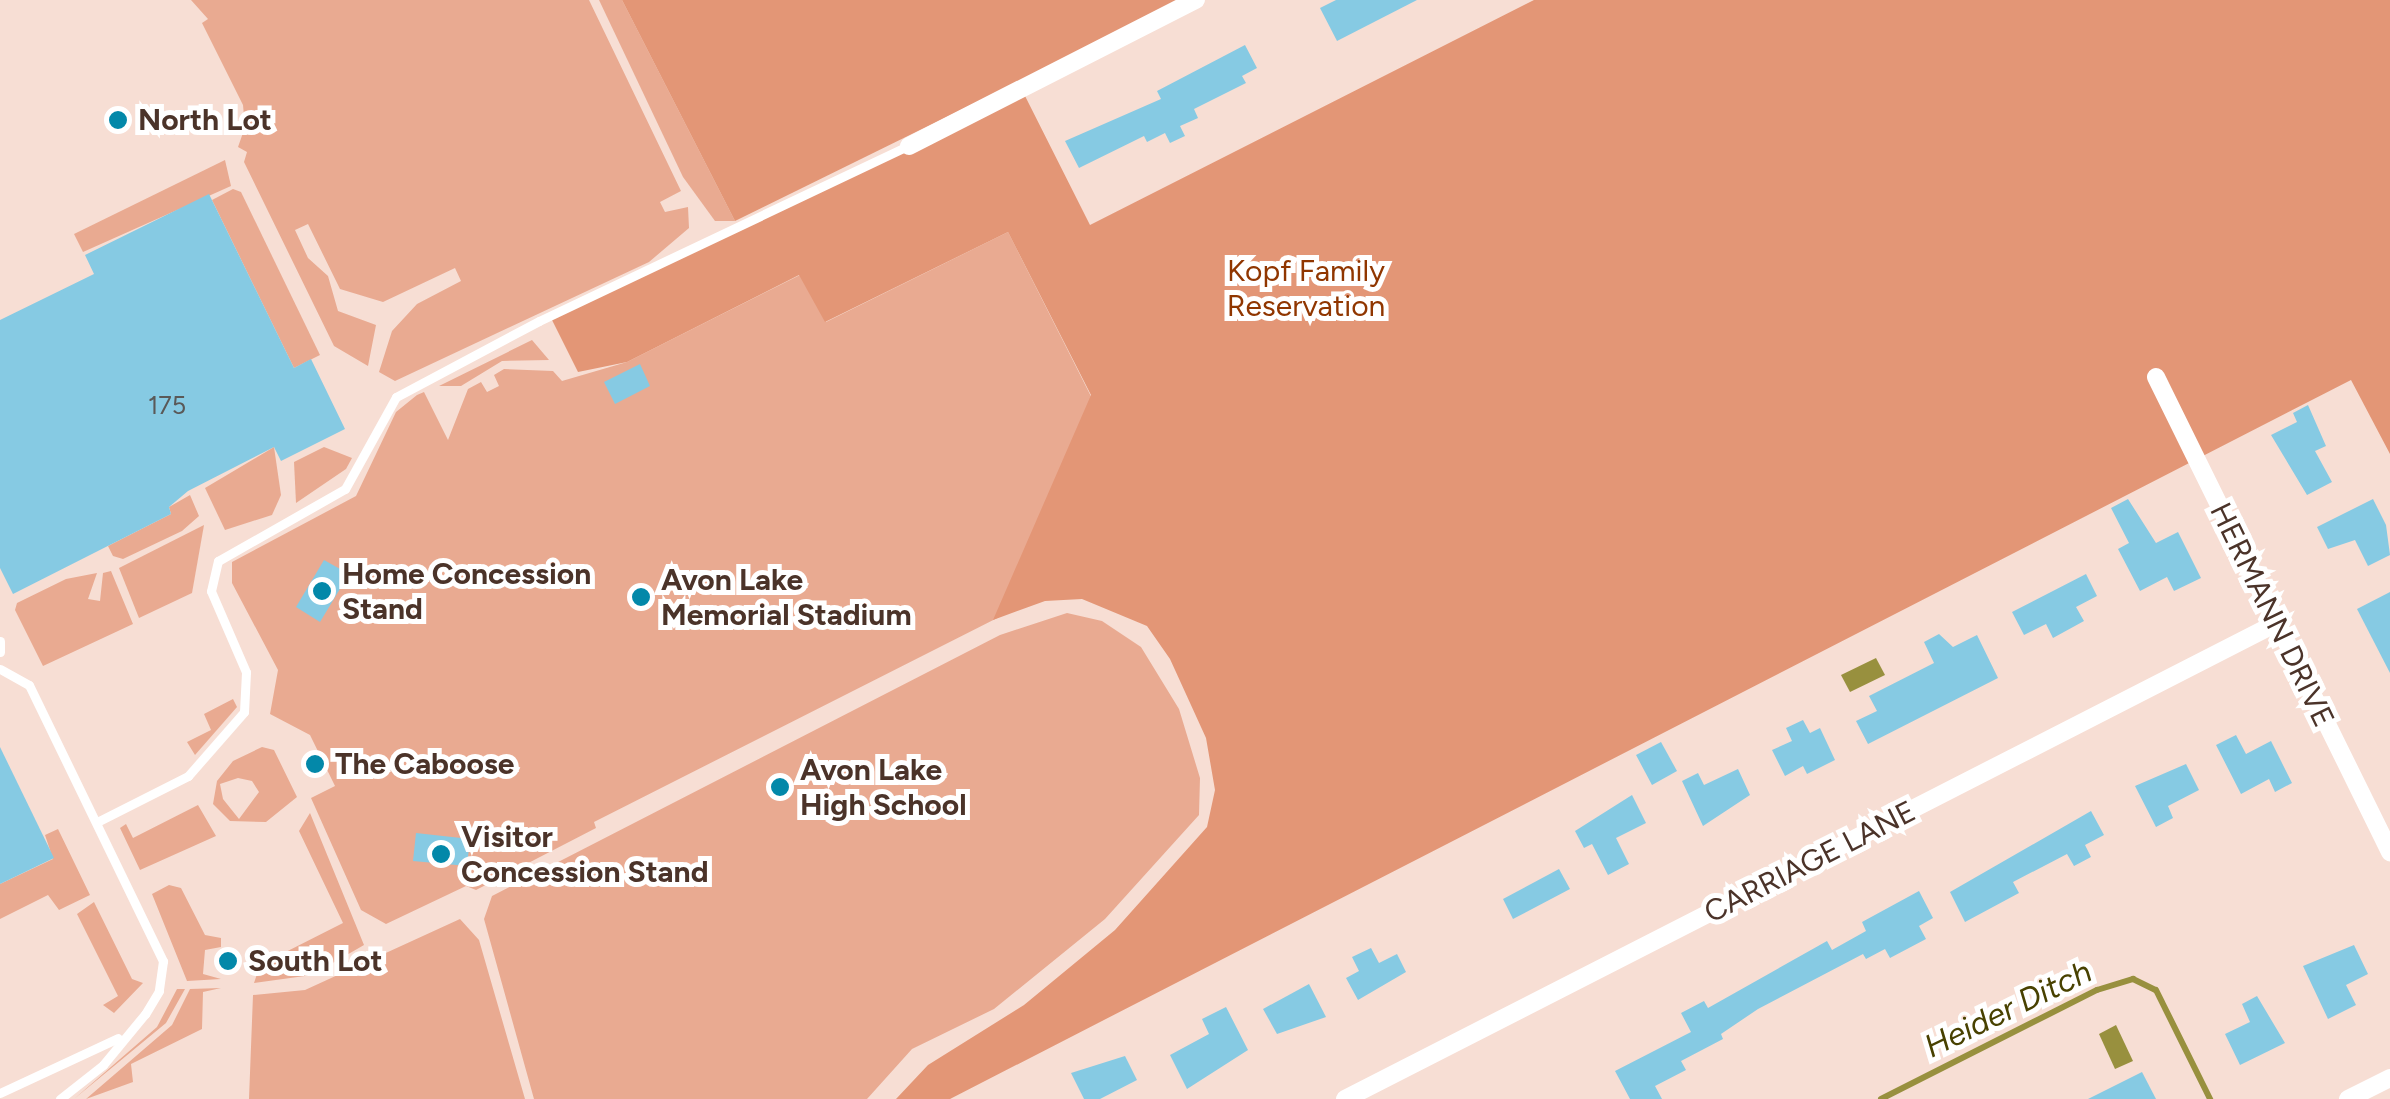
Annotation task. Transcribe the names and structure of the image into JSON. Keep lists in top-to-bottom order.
{
  "streets": {
    "street": ["HERMANN DRIVE", "CARRIAGE LANE"]
  },
  "crossings": [
    ["HERMANN DRIVE", "CARRIAGE LANE"]
  ],
  "water": ["Heider Ditch"],
  "parks": ["Kopf Family Reservation"],
  "places": [
    "North Lot",
    "Home Concession Stand",
    "Avon Lake Memorial Stadium",
    "The Caboose",
    "Avon Lake High School",
    "Visitor Concession Stand",
    "South Lot"
  ],
  "house_numbers": ["175"]
}
